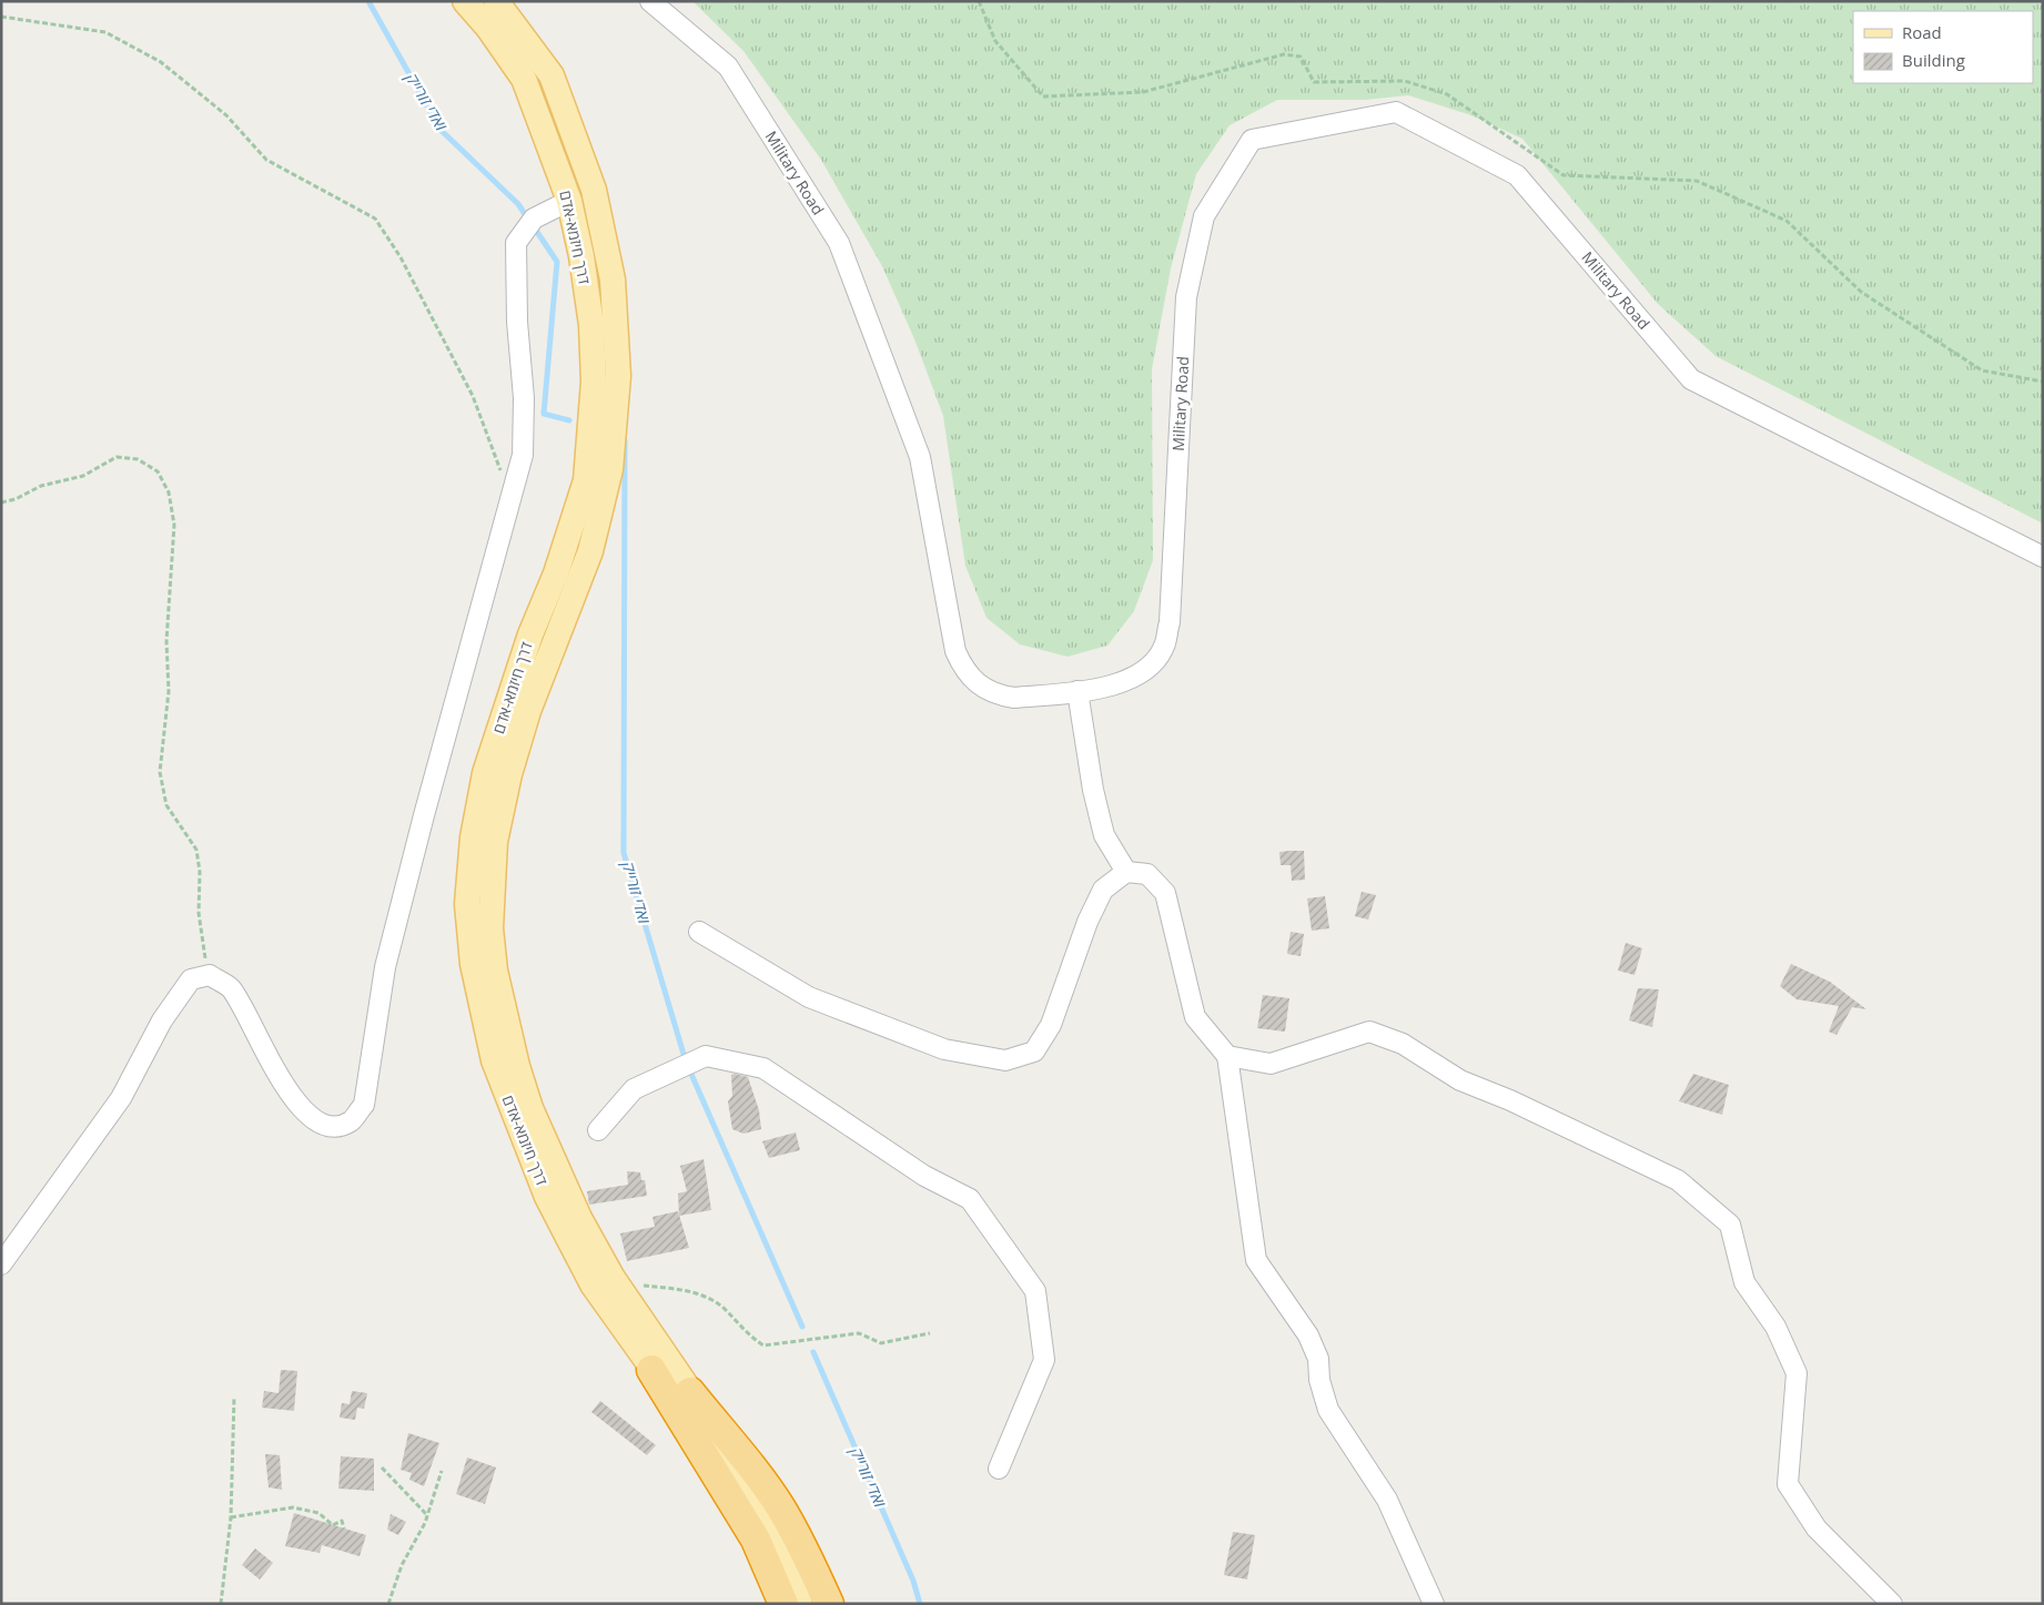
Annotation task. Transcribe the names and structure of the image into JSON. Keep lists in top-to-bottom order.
{
  "streets": {
    "main road": ["דרך חיזמא-אדם"],
    "street": ["Military Road"]
  },
  "water": ["ואדי זורייק"],
  "legend": ["Road", "Building"]
}
